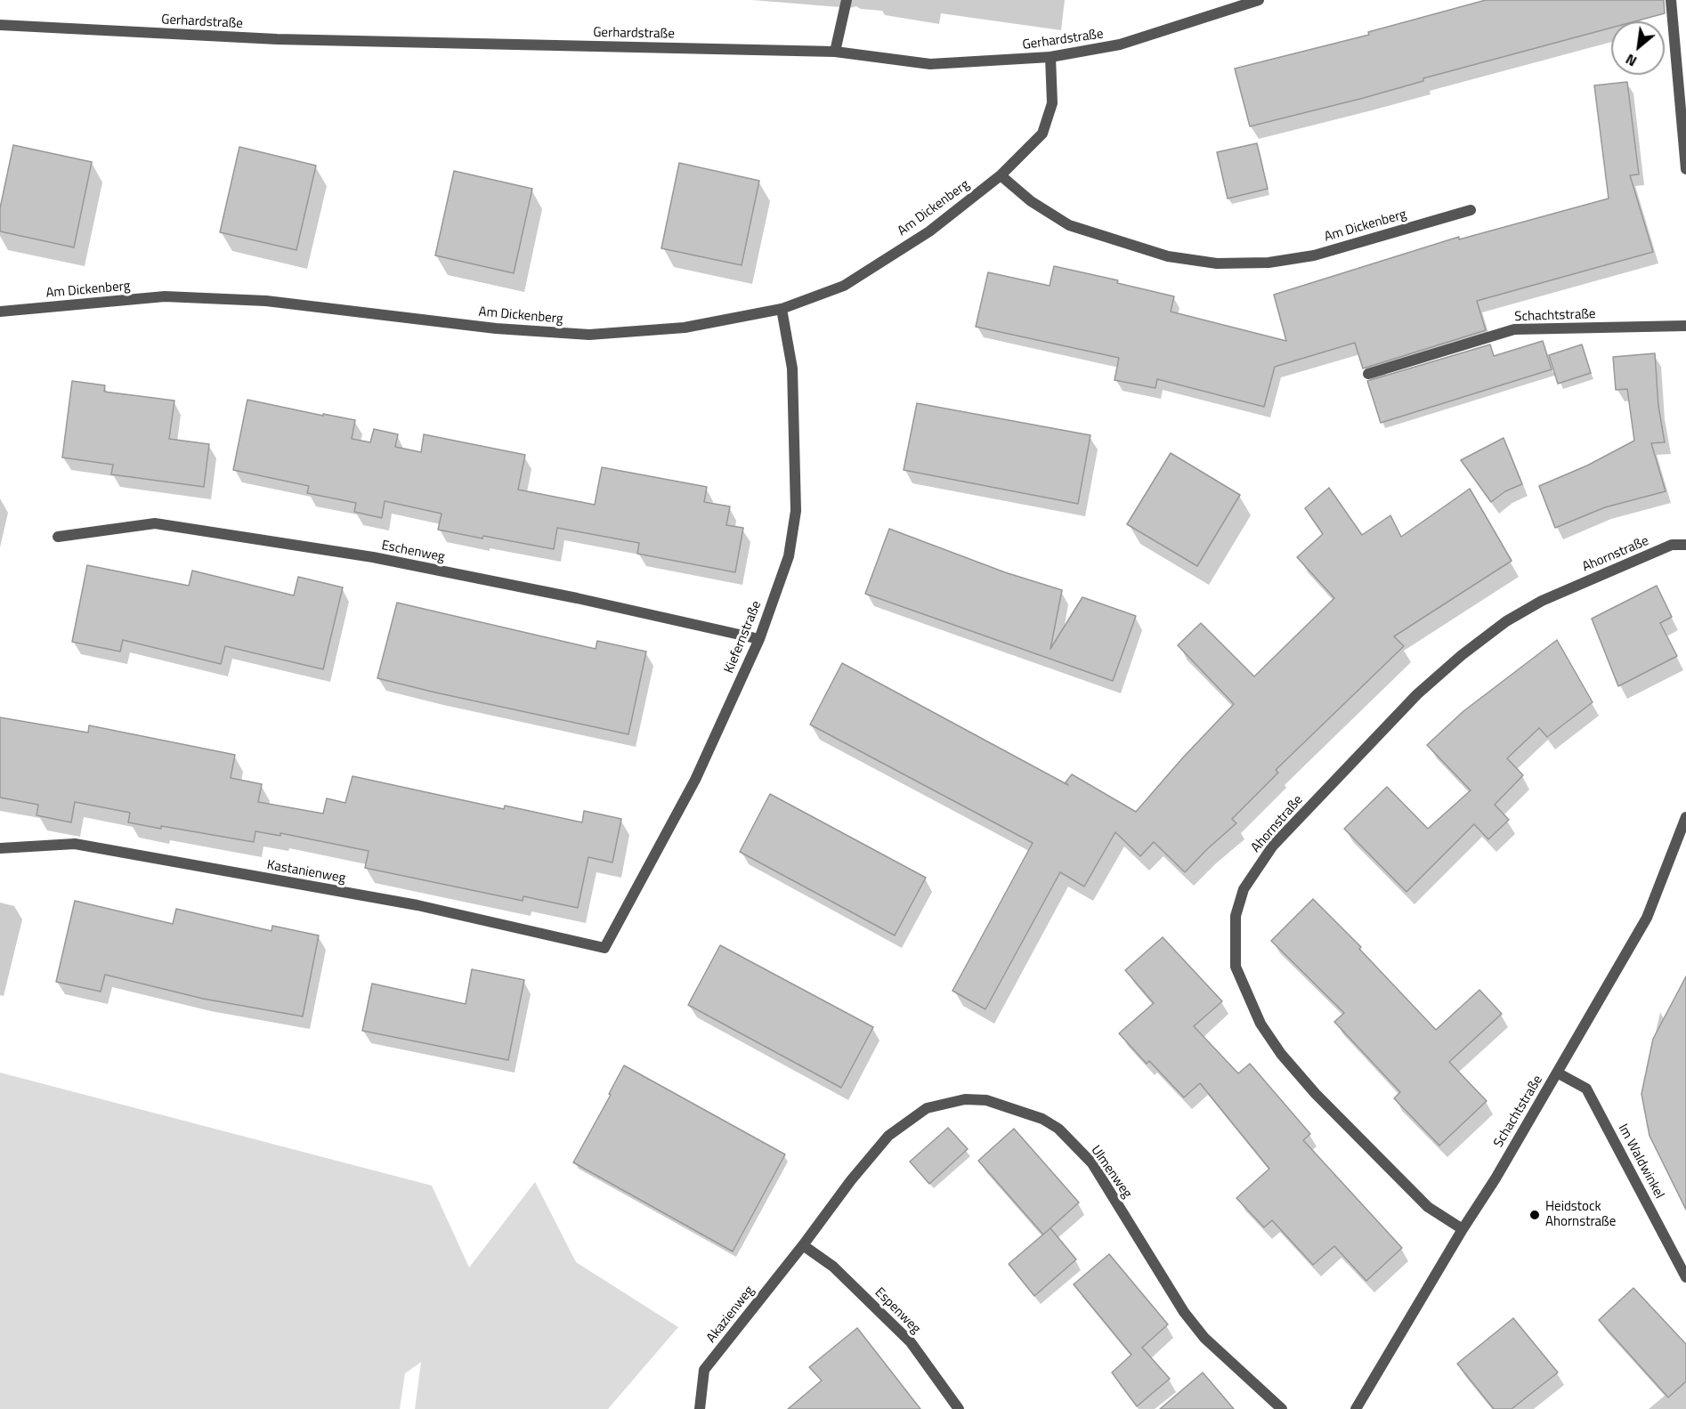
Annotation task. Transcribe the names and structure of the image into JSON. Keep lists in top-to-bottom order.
{
  "streets": {
    "street": [
      "Gerhardstraße",
      "Am Dickenberg",
      "Schachtstraße",
      "Eschenweg",
      "Ahornstraße",
      "Kiefernstraße",
      "Kastanienweg",
      "Im Waldwinkel",
      "Ulmenweg",
      "Espenweg",
      "Akazienweg"
    ]
  },
  "crossings": [
    ["Gerhardstraße", "Am Dickenberg"],
    ["Am Dickenberg", "Kiefernstraße"],
    ["Schachtstraße", "Ahornstraße"],
    ["Schachtstraße", "Im Waldwinkel"],
    ["Eschenweg", "Kiefernstraße"],
    ["Kiefernstraße", "Kastanienweg"],
    ["Ulmenweg", "Espenweg"],
    ["Ulmenweg", "Akazienweg"],
    ["Espenweg", "Akazienweg"]
  ],
  "places": ["Heidstock Ahornstraße"],
  "north": "bottom left"
}
